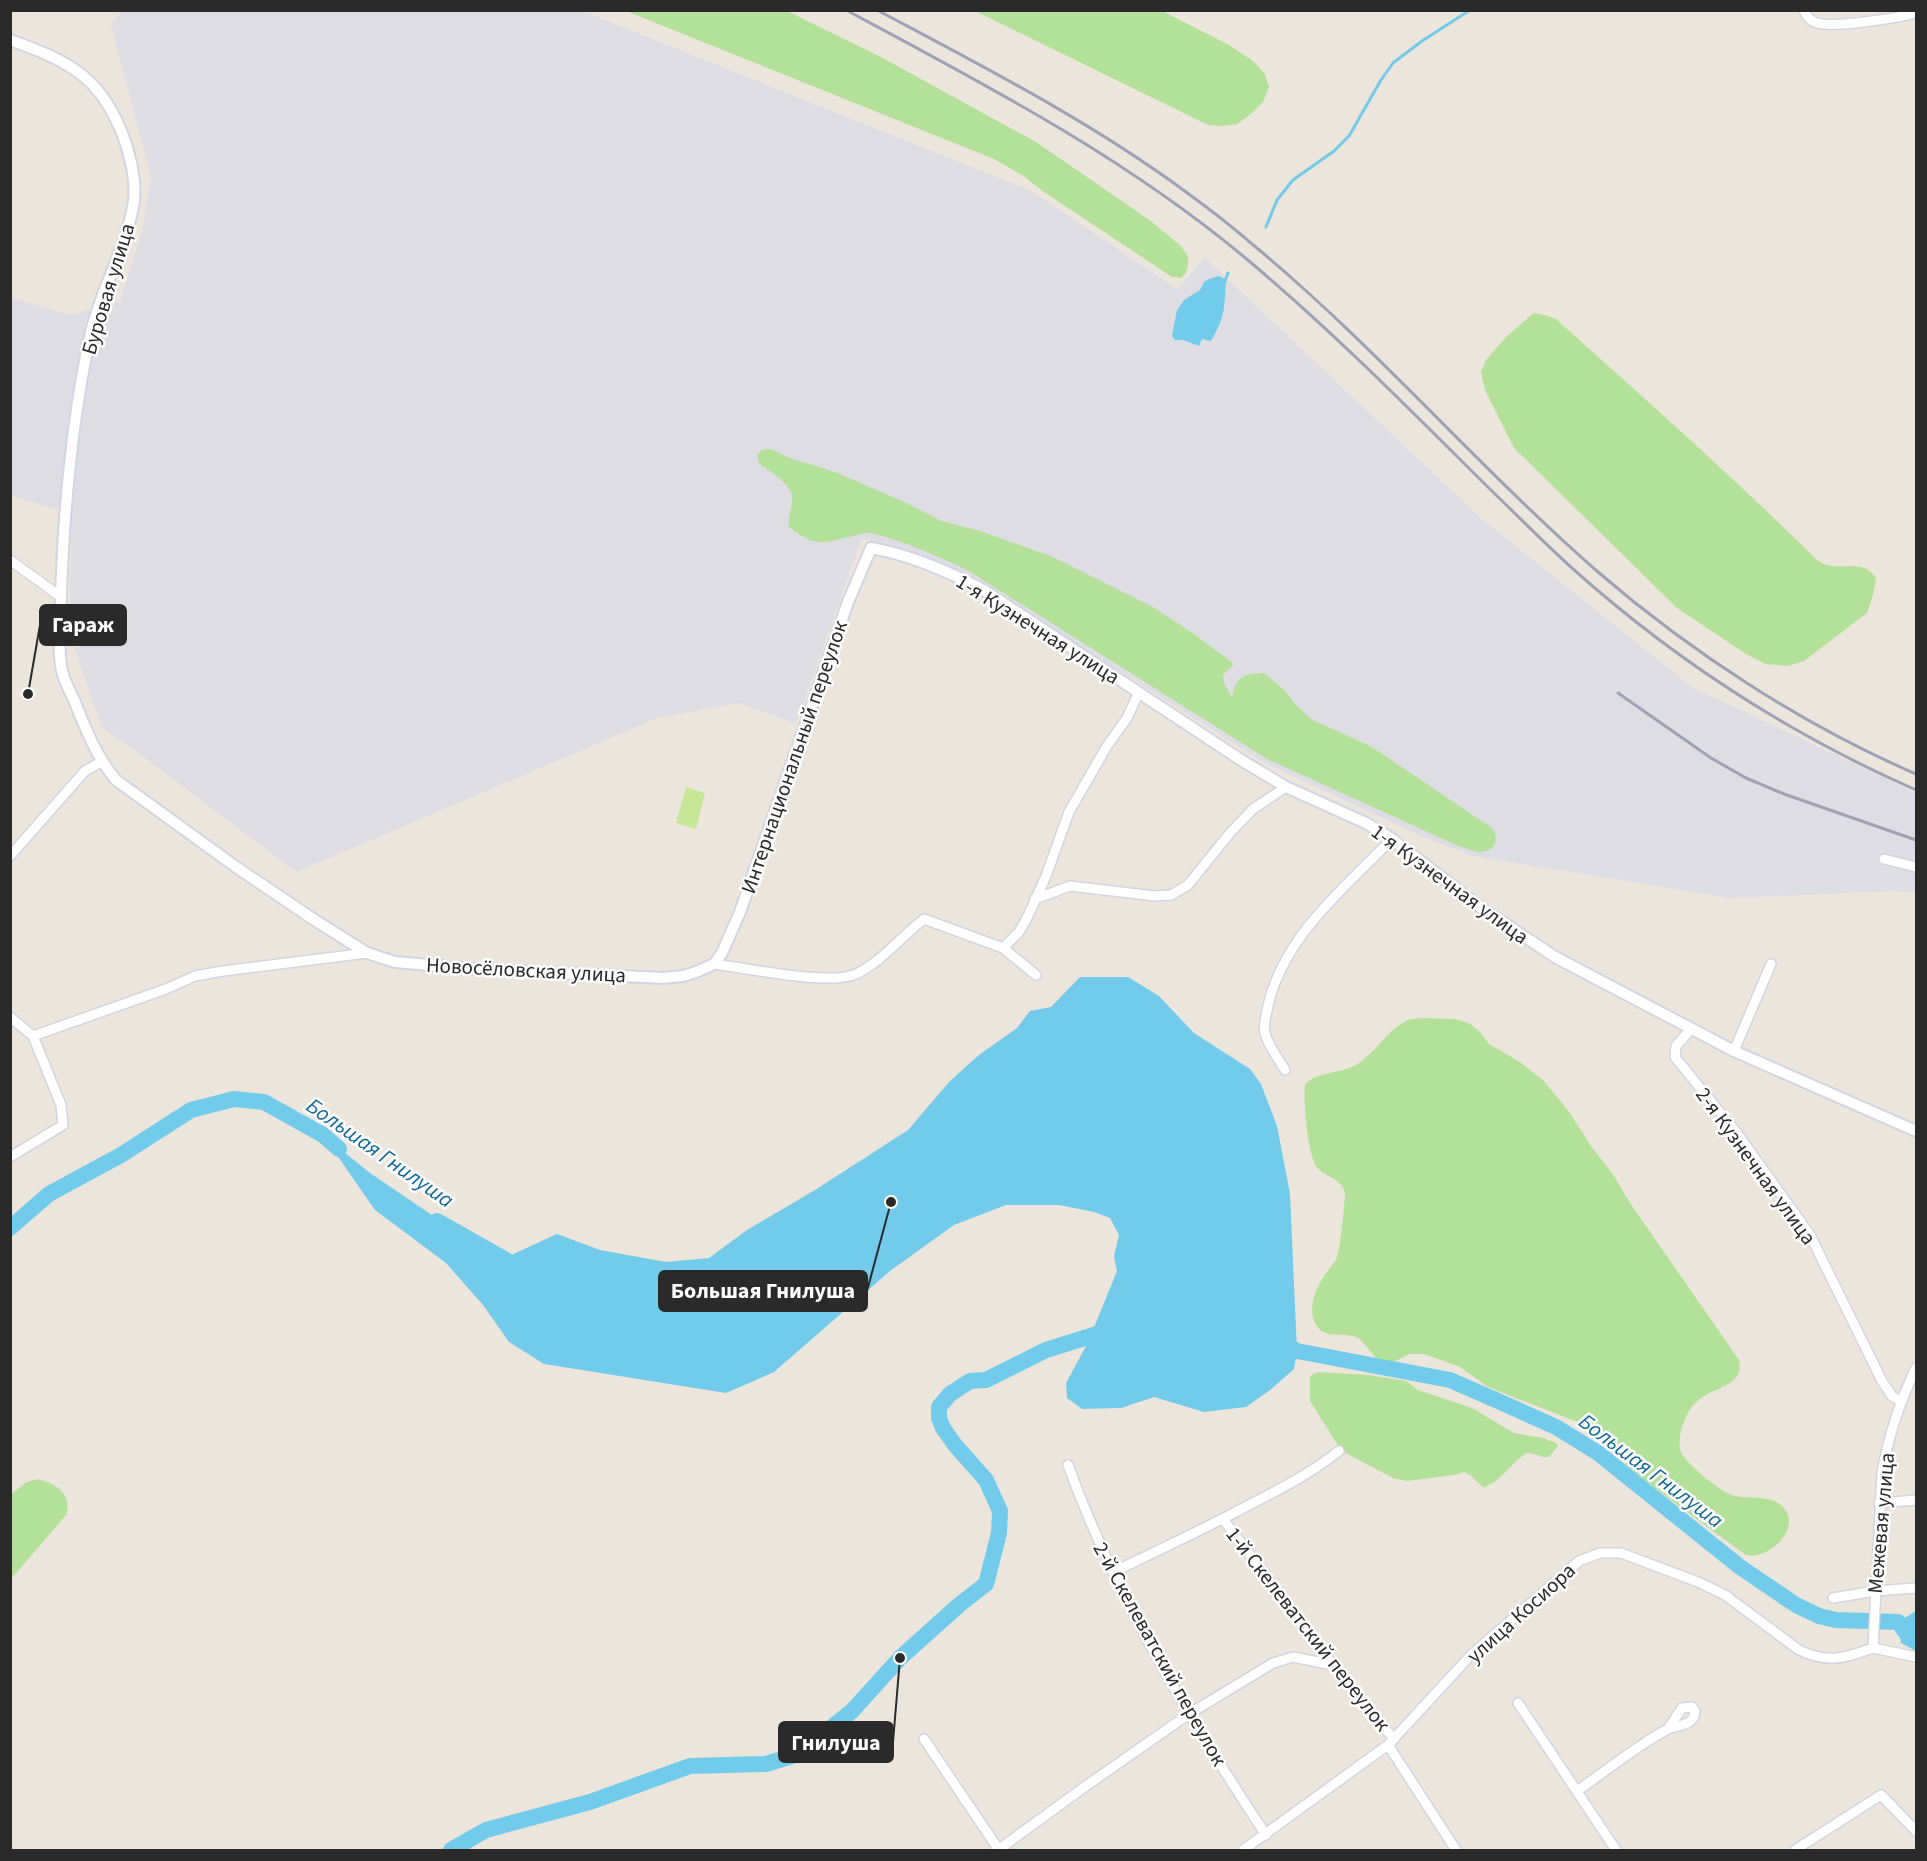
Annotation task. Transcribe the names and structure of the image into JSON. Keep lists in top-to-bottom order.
{
  "streets": {
    "street": [
      "Буровая улица",
      "1-я Кузнечная улица",
      "Интернациональный переулок",
      "Новосёловская улица",
      "2-я Кузнечная улица",
      "Межевая улица",
      "улица Косиора",
      "1-й Скелеватский переулок",
      "2-й Скелеватский переулок"
    ]
  },
  "crossings": [
    ["Буровая улица", "Новосёловская улица"],
    ["1-я Кузнечная улица", "Интернациональный переулок"],
    ["1-я Кузнечная улица", "2-я Кузнечная улица"],
    ["Интернациональный переулок", "Новосёловская улица"],
    ["2-я Кузнечная улица", "Межевая улица"],
    ["Межевая улица", "улица Косиора"],
    ["улица Косиора", "1-й Скелеватский переулок"],
    ["улица Косиора", "2-й Скелеватский переулок"]
  ],
  "water": ["Большая Гнилуша"],
  "places": ["Гараж", "Большая Гнилуша", "Гнилуша"]
}
